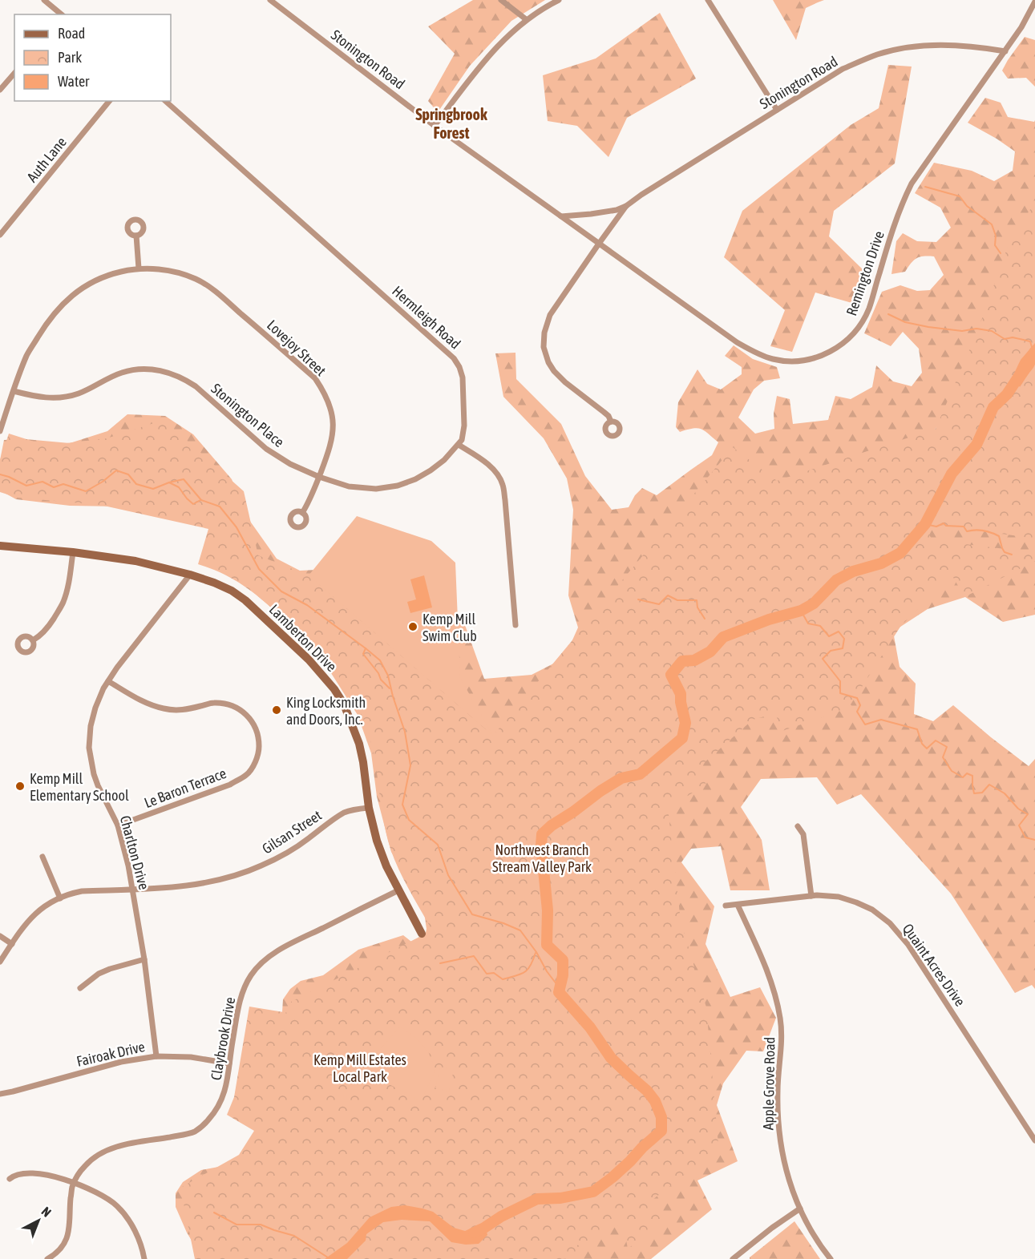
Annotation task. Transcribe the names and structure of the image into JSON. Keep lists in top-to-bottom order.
{
  "streets": {
    "street": [
      "Stonington Road",
      "Auth Lane",
      "Remington Drive",
      "Hermleigh Road",
      "Lovejoy Street",
      "Stonington Place",
      "Lamberton Drive",
      "Le Baron Terrace",
      "Gilsan Street",
      "Charlton Drive",
      "Quaint Acres Drive",
      "Claybrook Drive",
      "Fairoak Drive",
      "Apple Grove Road"
    ]
  },
  "crossings": [
    ["Stonington Road", "Remington Drive"],
    ["Hermleigh Road", "Stonington Place"],
    ["Lovejoy Street", "Stonington Place"],
    ["Lamberton Drive", "Gilsan Street"],
    ["Lamberton Drive", "Charlton Drive"],
    ["Lamberton Drive", "Claybrook Drive"],
    ["Le Baron Terrace", "Charlton Drive"],
    ["Gilsan Street", "Charlton Drive"],
    ["Charlton Drive", "Fairoak Drive"],
    ["Quaint Acres Drive", "Apple Grove Road"],
    ["Claybrook Drive", "Fairoak Drive"]
  ],
  "districts": ["Springbrook Forest"],
  "parks": ["Northwest Branch Stream Valley Park", "Kemp Mill Estates Local Park"],
  "places": ["Kemp Mill Swim Club", "King Locksmith and Doors, Inc.", "Kemp Mill Elementary School"],
  "legend": ["Road", "Park", "Water"],
  "north": "top right"
}
